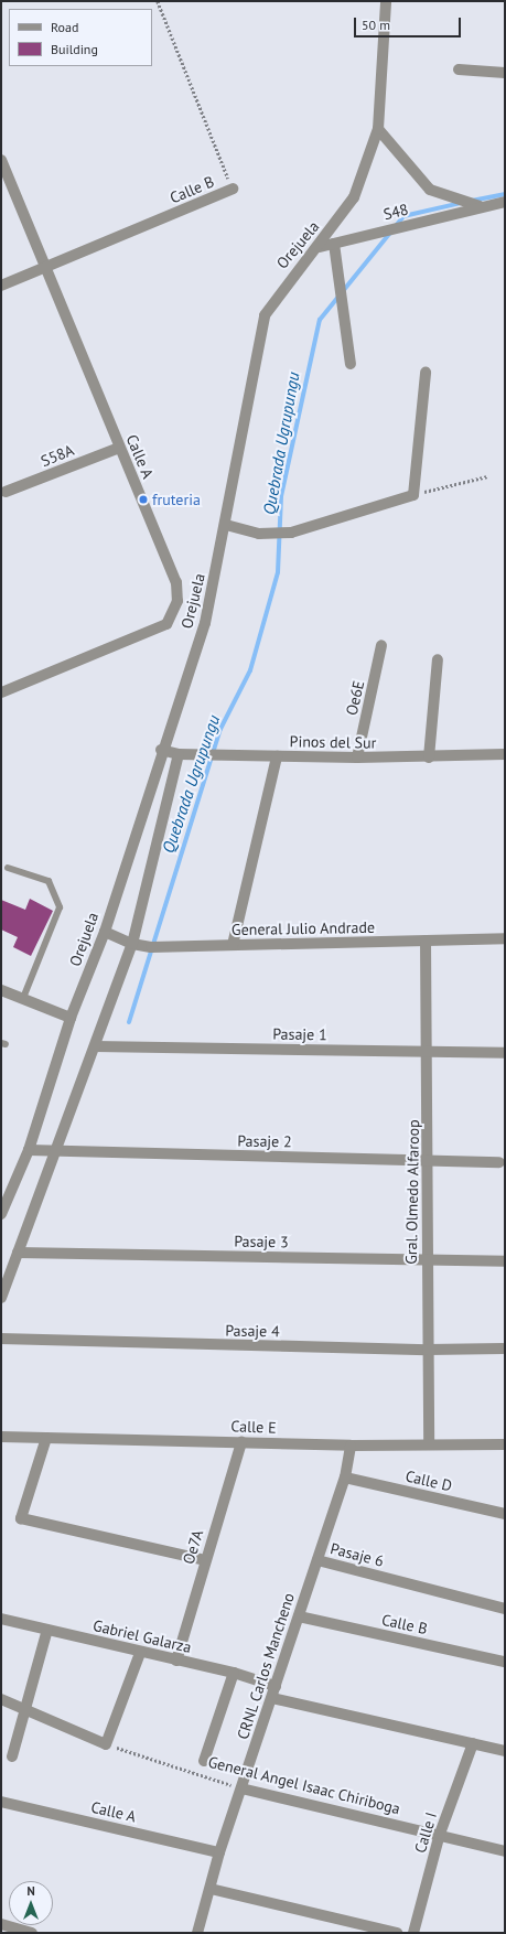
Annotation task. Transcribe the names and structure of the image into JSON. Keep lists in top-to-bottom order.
{
  "streets": {
    "street": [
      "Calle B",
      "S48",
      "Orejuela",
      "S58A",
      "Calle A",
      "Oe6E",
      "Pinos del Sur",
      "General Julio Andrade",
      "Pasaje 1",
      "Pasaje 2",
      "Gral. Olmedo Alfaroop",
      "Pasaje 3",
      "Pasaje 4",
      "Calle E",
      "Calle D",
      "Oe7A",
      "Pasaje 6",
      "Gabriel Galarza",
      "CRNL Carlos Mancheno",
      "General Angel Isaac Chiriboga",
      "Calle I"
    ]
  },
  "crossings": [
    ["Calle B", "Calle A"],
    ["Calle B", "CRNL Carlos Mancheno"],
    ["S48", "Orejuela"],
    ["Orejuela", "Pinos del Sur"],
    ["Orejuela", "General Julio Andrade"],
    ["Orejuela", "Pasaje 2"],
    ["S58A", "Calle A"],
    ["Calle A", "CRNL Carlos Mancheno"],
    ["Oe6E", "Pinos del Sur"],
    ["General Julio Andrade", "Gral. Olmedo Alfaroop"],
    ["Pasaje 1", "Gral. Olmedo Alfaroop"],
    ["Pasaje 2", "Gral. Olmedo Alfaroop"],
    ["Gral. Olmedo Alfaroop", "Pasaje 3"],
    ["Gral. Olmedo Alfaroop", "Pasaje 4"],
    ["Gral. Olmedo Alfaroop", "Calle E"],
    ["Calle E", "Oe7A"],
    ["Calle E", "Pasaje 6"],
    ["Calle D", "Pasaje 6"],
    ["Oe7A", "Gabriel Galarza"],
    ["Pasaje 6", "CRNL Carlos Mancheno"],
    ["Gabriel Galarza", "CRNL Carlos Mancheno"],
    ["CRNL Carlos Mancheno", "General Angel Isaac Chiriboga"],
    ["General Angel Isaac Chiriboga", "Calle I"]
  ],
  "water": ["Quebrada Ugrupungu"],
  "places": ["fruteria"],
  "legend": ["Road", "Building"],
  "scale_bar": "50 m",
  "north": "top"
}
